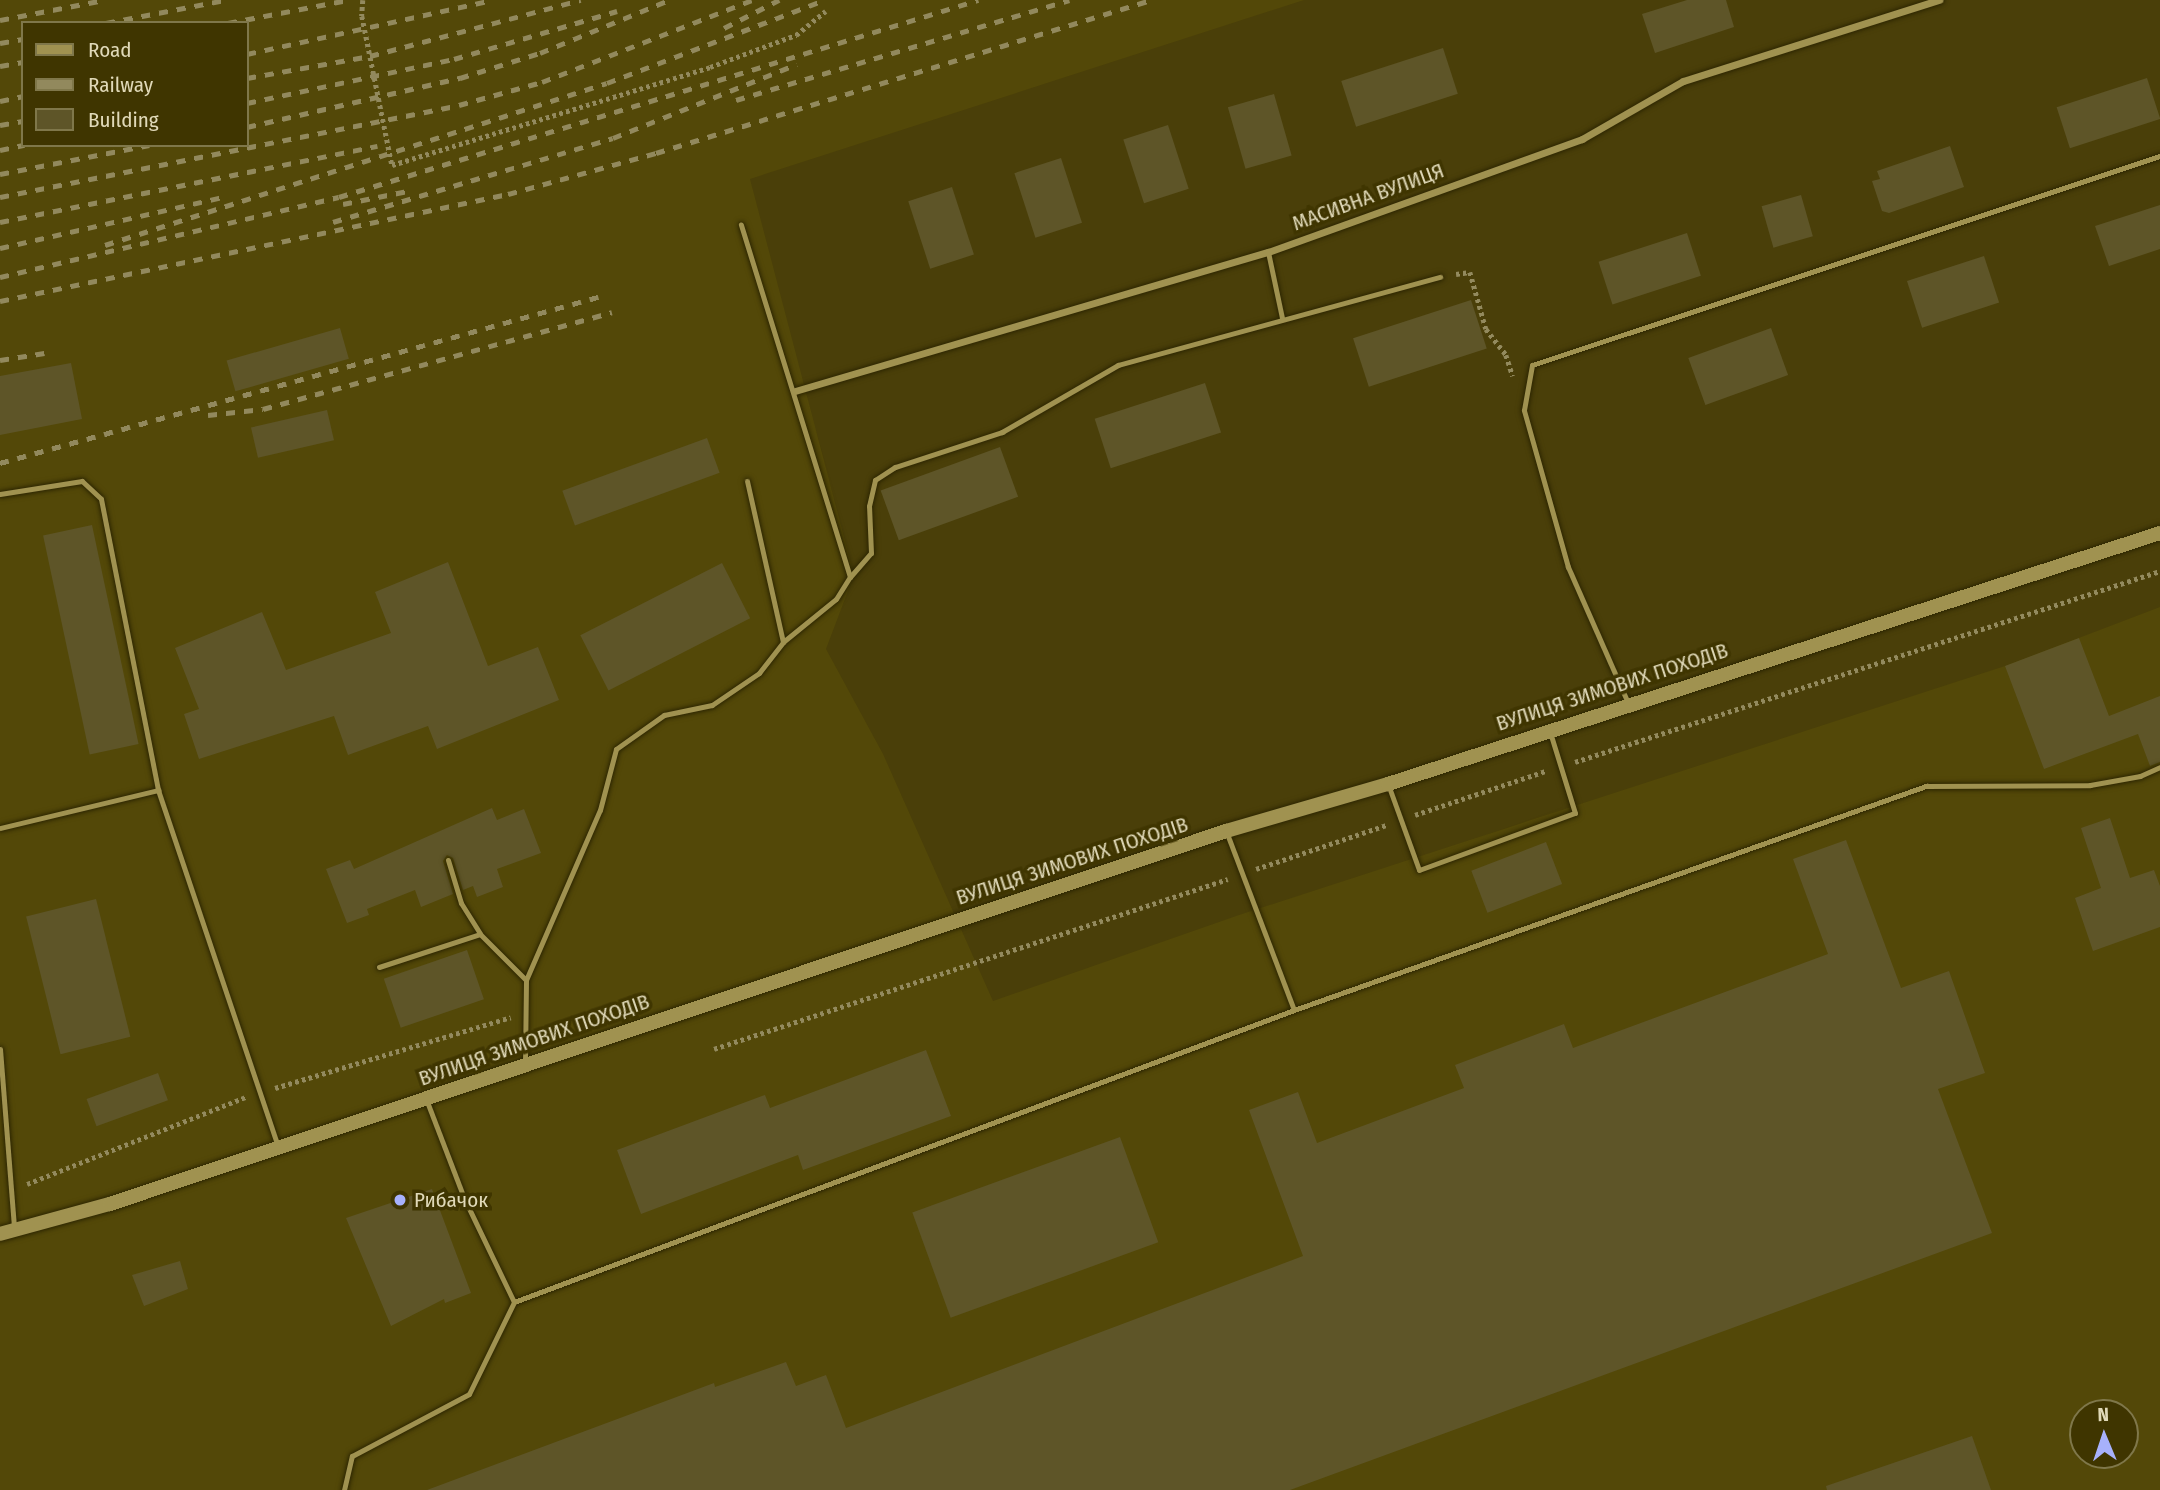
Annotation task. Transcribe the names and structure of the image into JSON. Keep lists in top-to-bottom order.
{
  "streets": {
    "main road": ["ВУЛИЦЯ ЗИМОВИХ ПОХОДІВ"],
    "street": ["МАСИВНА ВУЛИЦЯ"]
  },
  "places": ["Рибачок"],
  "legend": ["Road", "Railway", "Building"],
  "north": "top"
}
